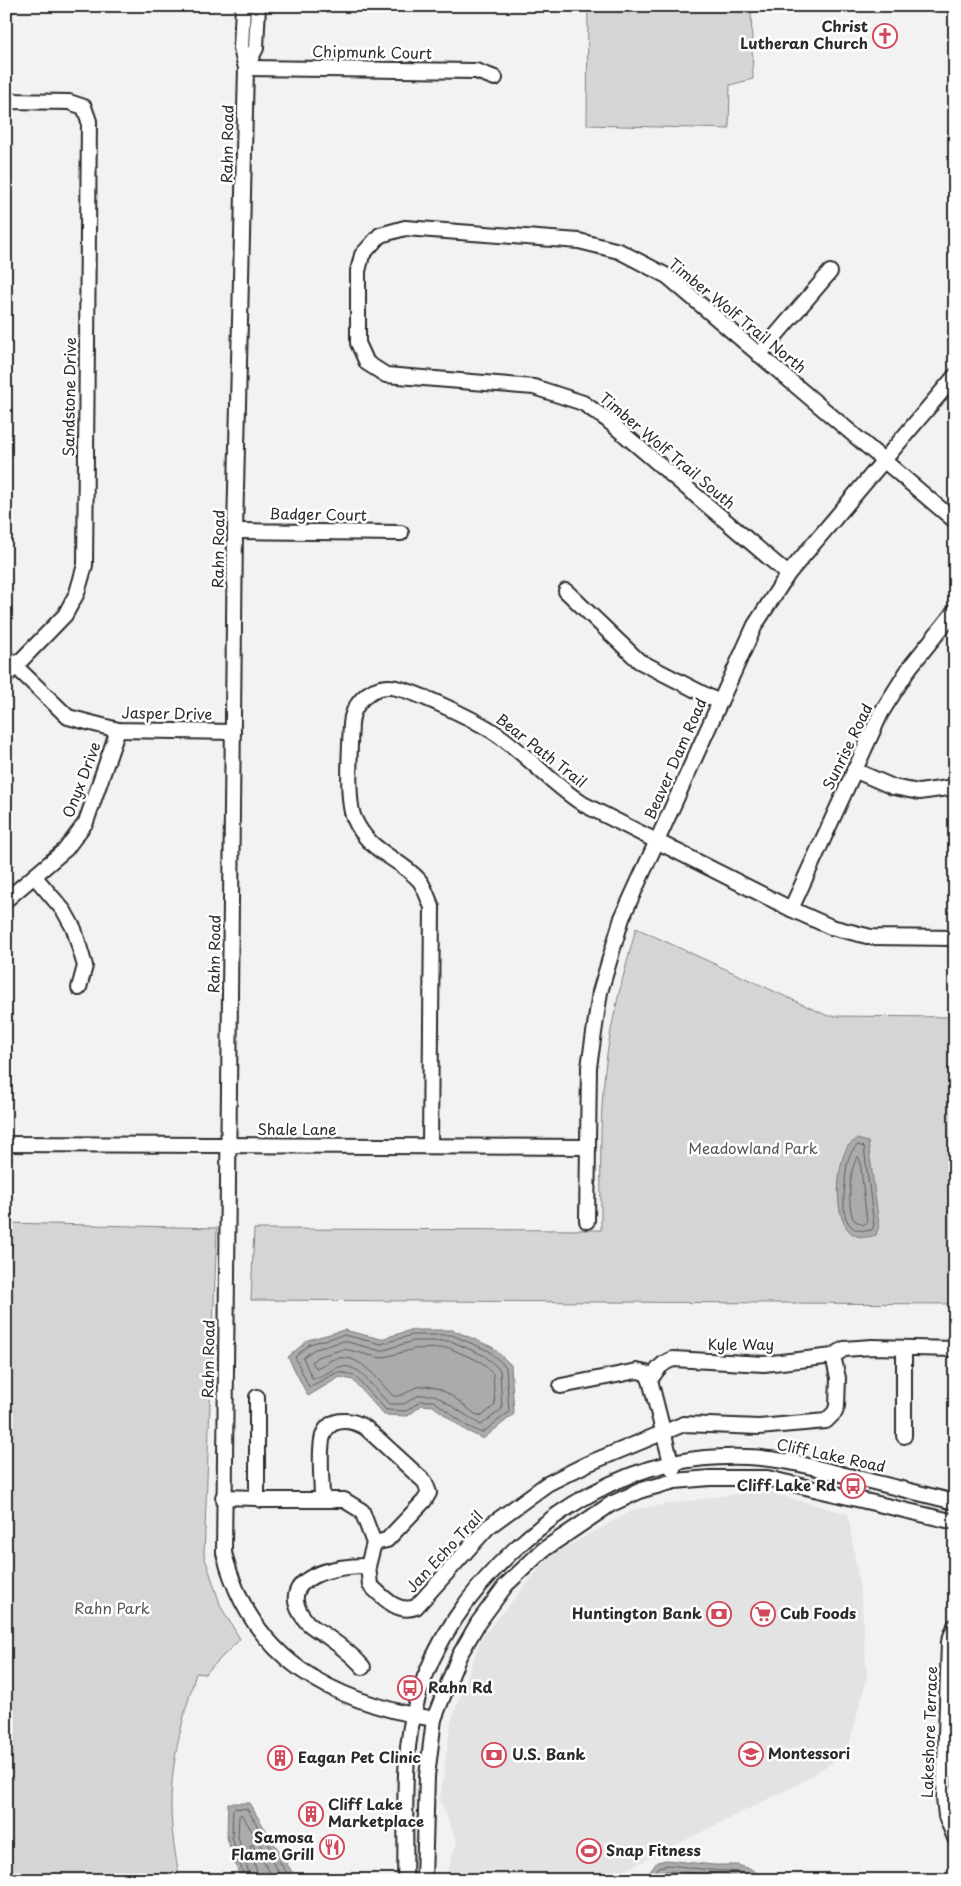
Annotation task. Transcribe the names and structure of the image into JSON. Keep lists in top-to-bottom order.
{
  "streets": {
    "street": [
      "Chipmunk Court",
      "Rahn Road",
      "Timber Wolf Trail North",
      "Sandstone Drive",
      "Timber Wolf Trail South",
      "Badger Court",
      "Jasper Drive",
      "Sunrise Road",
      "Bear Path Trail",
      "Beaver Dam Road",
      "Onyx Drive",
      "Shale Lane",
      "Kyle Way",
      "Cliff Lake Road",
      "Jan Echo Trail",
      "Lakeshore Terrace"
    ]
  },
  "crossings": [
    ["Chipmunk Court", "Rahn Road"],
    ["Rahn Road", "Badger Court"],
    ["Rahn Road", "Jasper Drive"],
    ["Rahn Road", "Shale Lane"],
    ["Rahn Road", "Cliff Lake Road"],
    ["Timber Wolf Trail North", "Timber Wolf Trail South"],
    ["Timber Wolf Trail North", "Beaver Dam Road"],
    ["Sandstone Drive", "Jasper Drive"],
    ["Timber Wolf Trail South", "Beaver Dam Road"],
    ["Jasper Drive", "Onyx Drive"],
    ["Sunrise Road", "Bear Path Trail"],
    ["Bear Path Trail", "Beaver Dam Road"],
    ["Bear Path Trail", "Shale Lane"],
    ["Beaver Dam Road", "Shale Lane"],
    ["Kyle Way", "Jan Echo Trail"]
  ],
  "parks": ["Meadowland Park", "Rahn Park"],
  "places": {
    "church": ["Christ Lutheran Church"],
    "bus stop": ["Cliff Lake Rd", "Rahn Rd"],
    "bank": ["Huntington Bank", "U.S. Bank"],
    "supermarket": ["Cub Foods"],
    "school or university": ["Montessori"],
    "building": ["Eagan Pet Clinic", "Cliff Lake Marketplace"],
    "restaurant": ["Samosa Flame Grill"],
    "sports": ["Snap Fitness"]
  }
}
